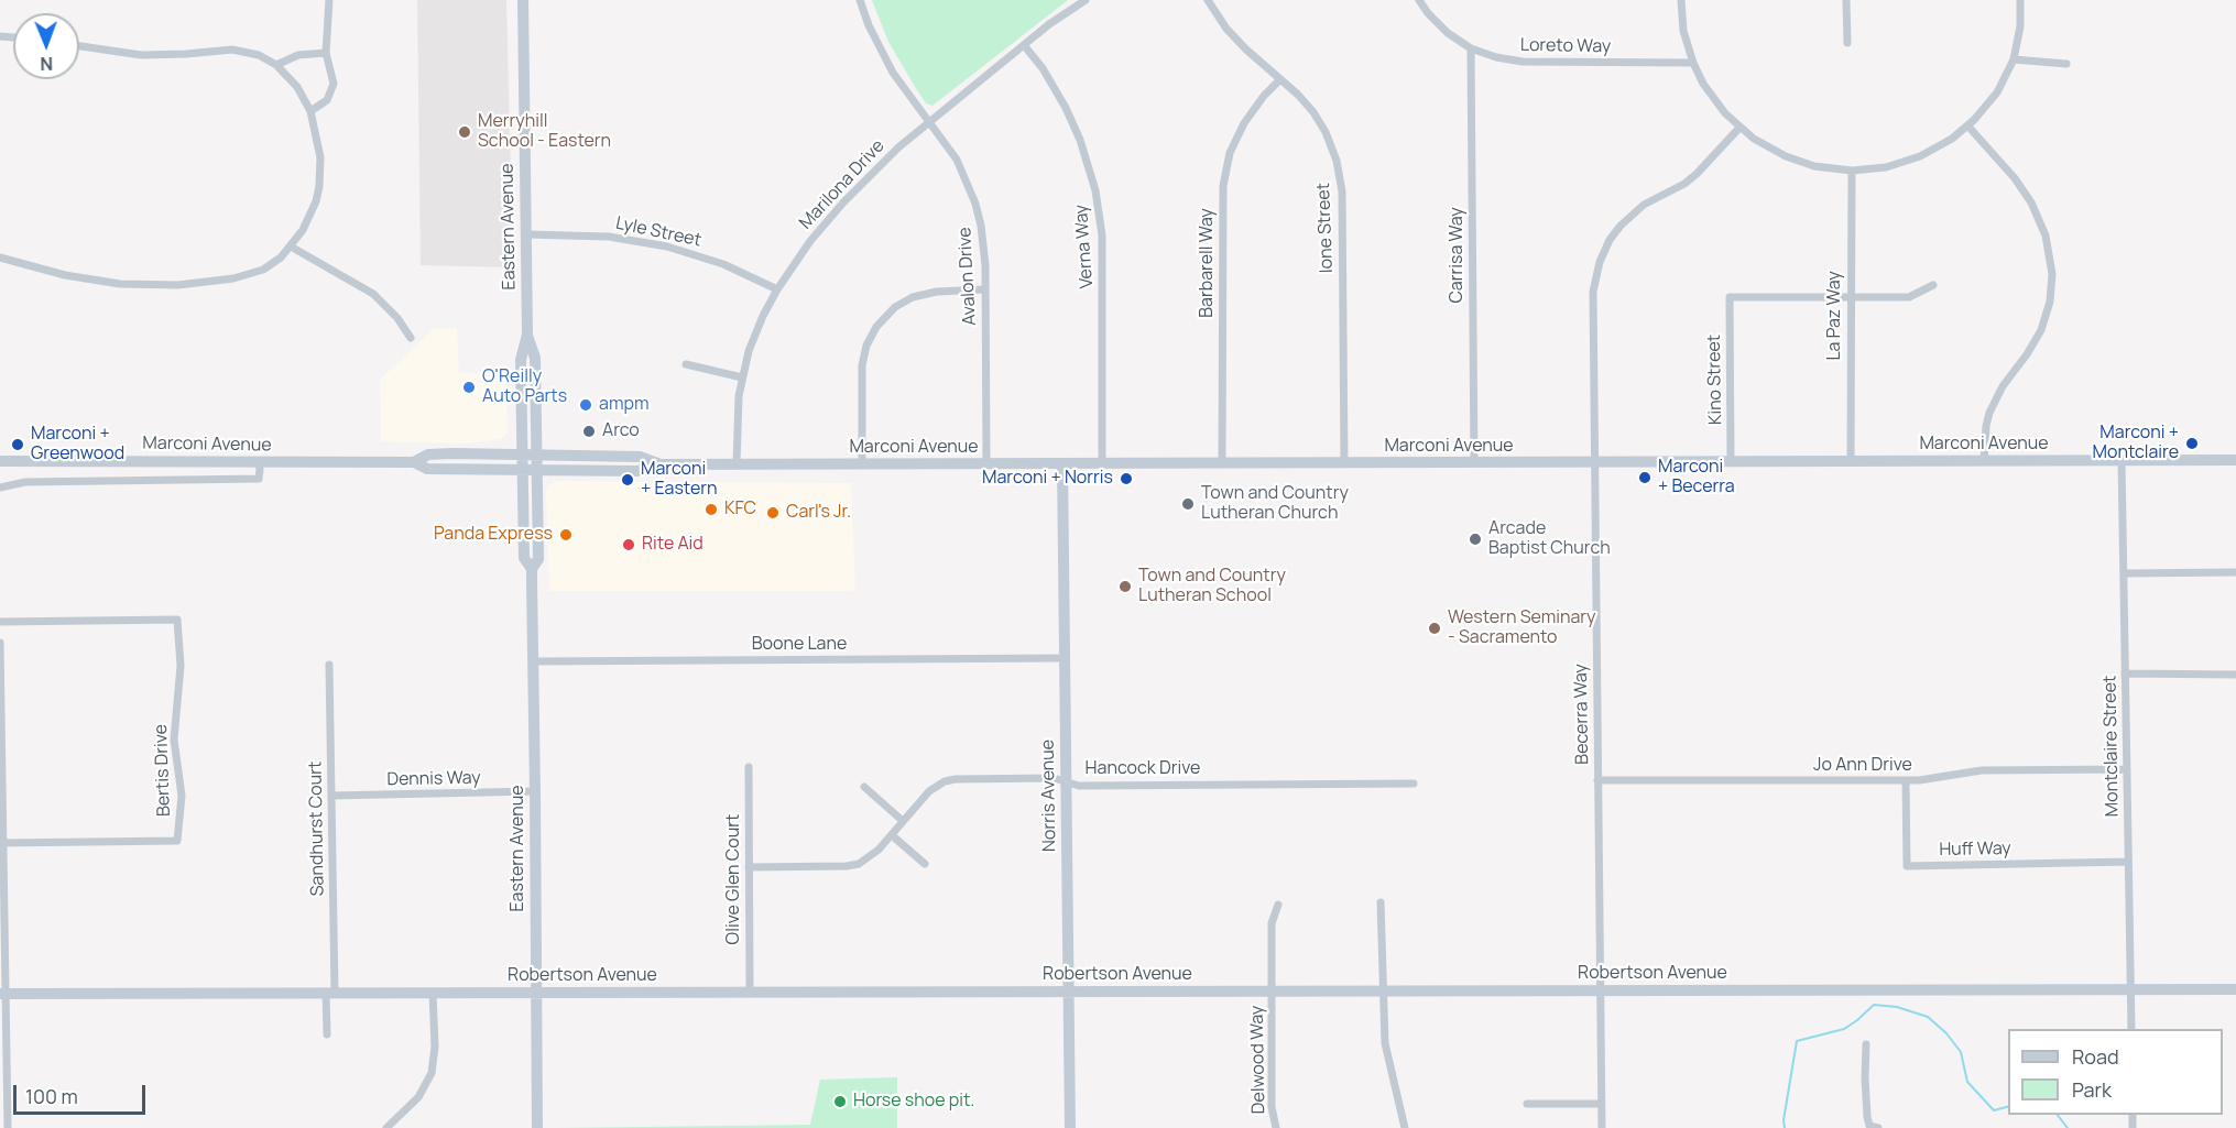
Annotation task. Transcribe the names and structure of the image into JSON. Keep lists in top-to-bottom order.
{
  "streets": {
    "main road": [
      "Eastern Avenue",
      "Marconi Avenue",
      "Norris Avenue",
      "Robertson Avenue"
    ],
    "street": [
      "Loreto Way",
      "Marilona Drive",
      "Ione Street",
      "Lyle Street",
      "Verna Way",
      "Carrisa Way",
      "Barbarell Way",
      "Avalon Drive",
      "La Paz Way",
      "Kino Street",
      "Boone Lane",
      "Becerra Way",
      "Montclaire Street",
      "Jo Ann Drive",
      "Hancock Drive",
      "Bertis Drive",
      "Dennis Way",
      "Sandhurst Court",
      "Huff Way",
      "Olive Glen Court",
      "Delwood Way"
    ]
  },
  "crossings": [
    ["Loreto Way", "Carrisa Way"],
    ["Marilona Drive", "Lyle Street"],
    ["Marilona Drive", "Verna Way"],
    ["Marilona Drive", "Avalon Drive"],
    ["Marilona Drive", "Marconi Avenue"],
    ["Eastern Avenue", "Lyle Street"],
    ["Eastern Avenue", "Marconi Avenue"],
    ["Eastern Avenue", "Boone Lane"],
    ["Eastern Avenue", "Dennis Way"],
    ["Eastern Avenue", "Robertson Avenue"],
    ["Ione Street", "Barbarell Way"],
    ["Ione Street", "Marconi Avenue"],
    ["Verna Way", "Marconi Avenue"],
    ["Carrisa Way", "Marconi Avenue"],
    ["Barbarell Way", "Marconi Avenue"],
    ["Avalon Drive", "Marconi Avenue"],
    ["La Paz Way", "Kino Street"],
    ["La Paz Way", "Marconi Avenue"],
    ["Kino Street", "Marconi Avenue"],
    ["Marconi Avenue", "Becerra Way"],
    ["Marconi Avenue", "Montclaire Street"],
    ["Marconi Avenue", "Norris Avenue"],
    ["Boone Lane", "Norris Avenue"],
    ["Becerra Way", "Jo Ann Drive"],
    ["Becerra Way", "Robertson Avenue"],
    ["Montclaire Street", "Jo Ann Drive"],
    ["Montclaire Street", "Huff Way"],
    ["Montclaire Street", "Robertson Avenue"],
    ["Jo Ann Drive", "Huff Way"],
    ["Hancock Drive", "Norris Avenue"],
    ["Hancock Drive", "Olive Glen Court"],
    ["Dennis Way", "Sandhurst Court"],
    ["Norris Avenue", "Robertson Avenue"],
    ["Sandhurst Court", "Robertson Avenue"],
    ["Olive Glen Court", "Robertson Avenue"],
    ["Robertson Avenue", "Delwood Way"]
  ],
  "places": [
    "Merryhill School - Eastern",
    "O'Reilly Auto Parts",
    "ampm",
    "Arco",
    "Marconi + Montclaire",
    "Marconi + Greenwood",
    "Marconi + Becerra",
    "Marconi + Norris",
    "Marconi + Eastern",
    "Town and Country Lutheran Church",
    "KFC",
    "Carl's Jr.",
    "Panda Express",
    "Arcade Baptist Church",
    "Rite Aid",
    "Town and Country Lutheran School",
    "Western Seminary - Sacramento",
    "Horse shoe pit."
  ],
  "legend": ["Road", "Park"],
  "scale_bar": "100 m",
  "north": "bottom"
}
